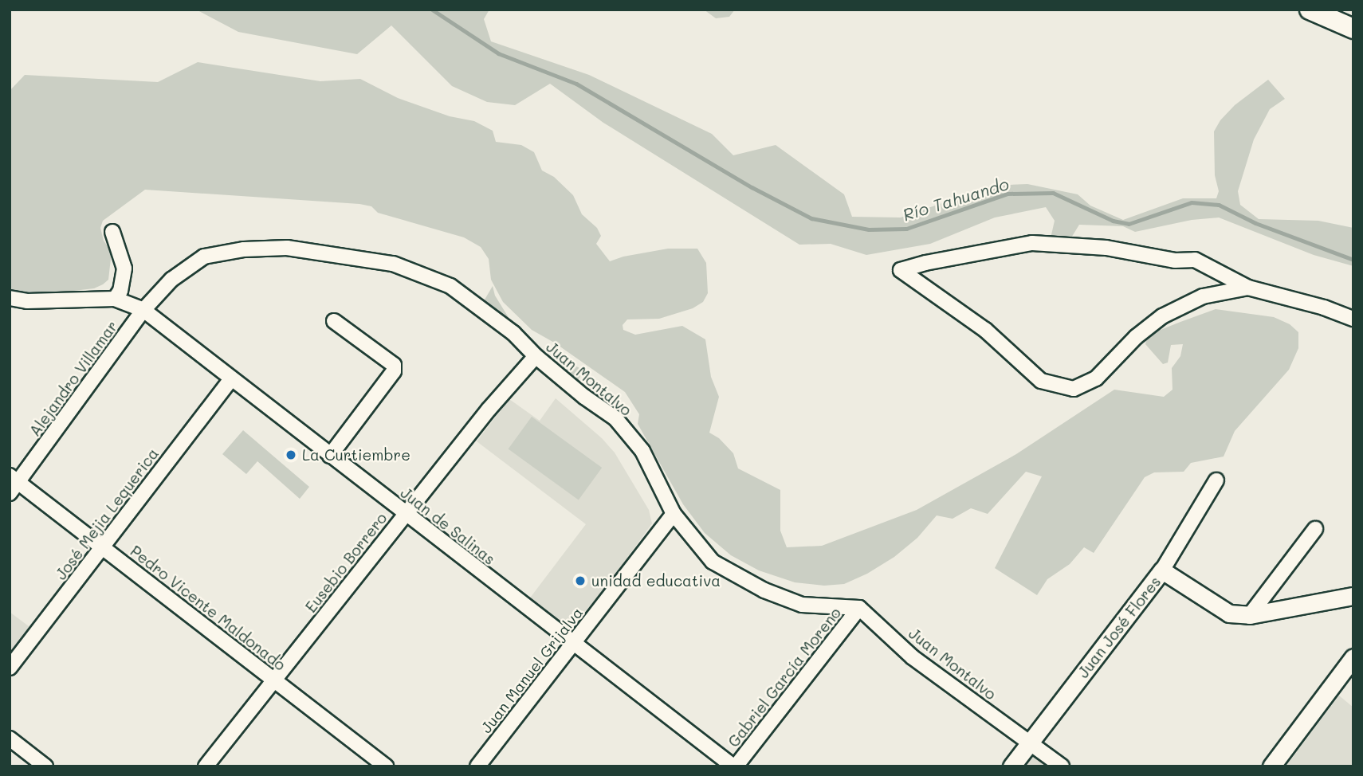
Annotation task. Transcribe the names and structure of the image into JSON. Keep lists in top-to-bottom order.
{
  "streets": {
    "street": [
      "Alejandro Villamar",
      "Juan Montalvo",
      "José Mejia Lequerica",
      "Juan de Salinas",
      "Eusebio Borrero",
      "Pedro Vicente Maldonado",
      "Juan José Flores",
      "Juan Manuel Grijalva",
      "Gabriel García Moreno"
    ]
  },
  "crossings": [
    ["Alejandro Villamar", "Juan Montalvo"],
    ["Alejandro Villamar", "Juan de Salinas"],
    ["Alejandro Villamar", "Pedro Vicente Maldonado"],
    ["Juan Montalvo", "Juan de Salinas"],
    ["Juan Montalvo", "Eusebio Borrero"],
    ["Juan Montalvo", "Juan José Flores"],
    ["Juan Montalvo", "Juan Manuel Grijalva"],
    ["Juan Montalvo", "Gabriel García Moreno"],
    ["José Mejia Lequerica", "Juan de Salinas"],
    ["José Mejia Lequerica", "Pedro Vicente Maldonado"],
    ["Juan de Salinas", "Eusebio Borrero"],
    ["Juan de Salinas", "Juan Manuel Grijalva"],
    ["Juan de Salinas", "Gabriel García Moreno"],
    ["Eusebio Borrero", "Pedro Vicente Maldonado"]
  ],
  "water": ["Río Tahuando"],
  "places": ["La Curtiembre", "unidad educativa"]
}
